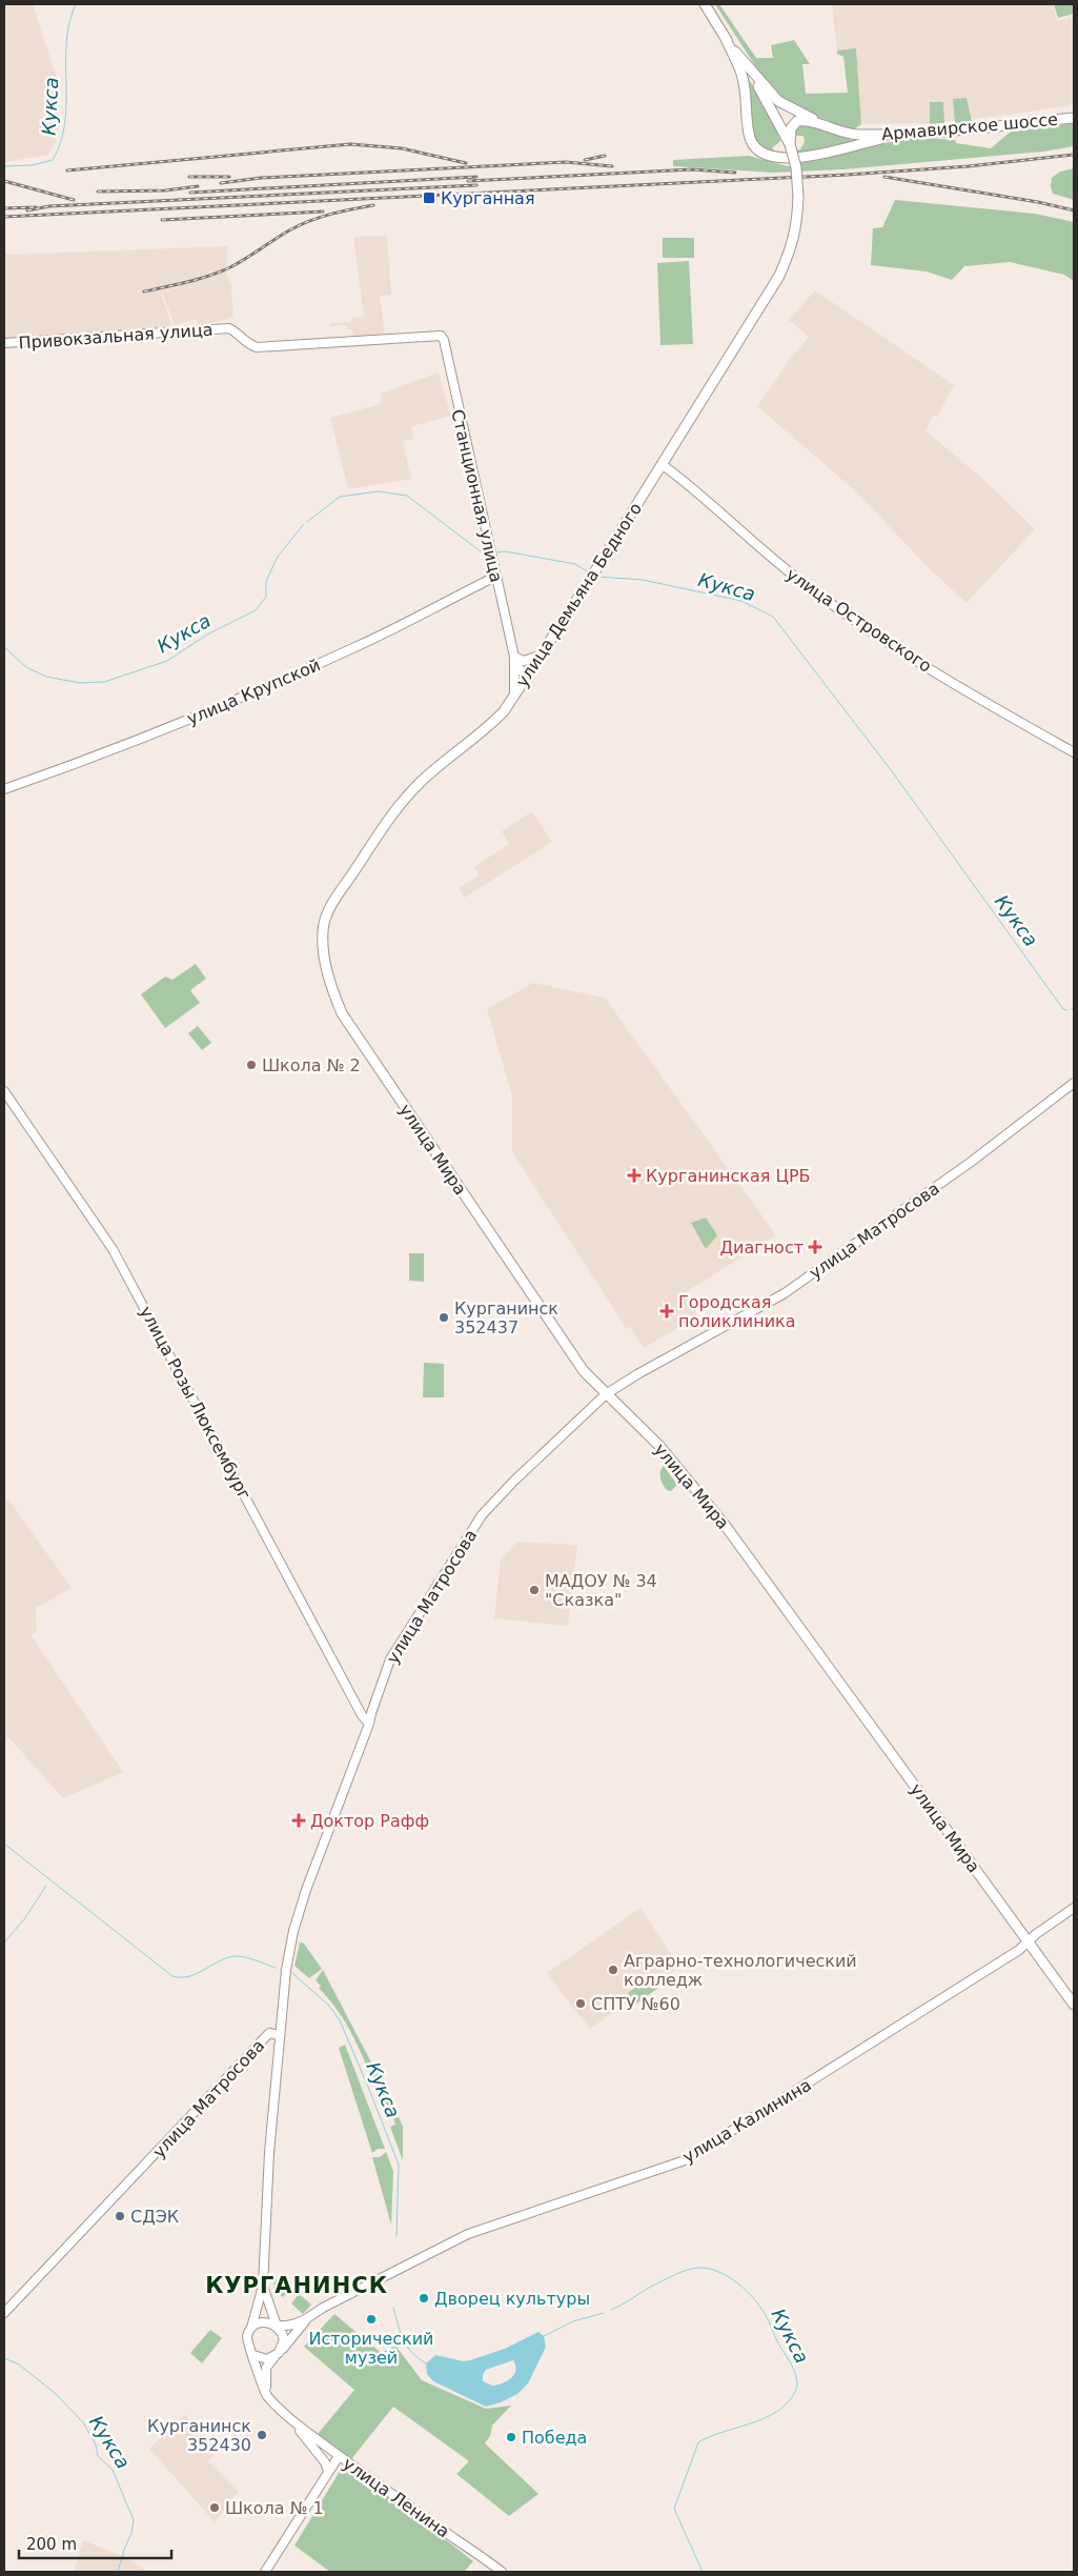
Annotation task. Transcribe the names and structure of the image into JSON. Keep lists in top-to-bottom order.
{
  "streets": {
    "main road": ["Армавирское шоссе", "улица Демьяна Бедного", "улица Мира"],
    "street": [
      "Привокзальная улица",
      "Станционная улица",
      "улица Островского",
      "улица Крупской",
      "улица Матросова",
      "улица Розы Люксембург",
      "улица Калинина",
      "улица Ленина"
    ]
  },
  "crossings": [
    ["Привокзальная улица", "Станционная улица"],
    ["Станционная улица", "улица Демьяна Бедного"],
    ["Станционная улица", "улица Крупской"],
    ["улица Демьяна Бедного", "улица Островского"],
    ["улица Демьяна Бедного", "улица Мира"],
    ["улица Мира", "улица Матросова"],
    ["улица Мира", "улица Калинина"],
    ["улица Матросова", "улица Розы Люксембург"],
    ["улица Калинина", "улица Ленина"]
  ],
  "districts": ["КУРГАНИНСК"],
  "water": ["Кукса"],
  "places": {
    "transit": ["Курганная"],
    "other": [
      "Школа № 2",
      "Курганинск 352437",
      "МАДОУ № 34 \"Сказка\"",
      "Аграрно-технологический колледж",
      "СПТУ №60",
      "СДЭК",
      "Дворец культуры",
      "Исторический музей",
      "Курганинск 352430",
      "Победа",
      "Школа № 1"
    ],
    "health": [
      "Курганинская ЦРБ",
      "Диагност",
      "Городская поликлиника",
      "Доктор Рафф"
    ]
  },
  "scale_bar": "200 m"
}
